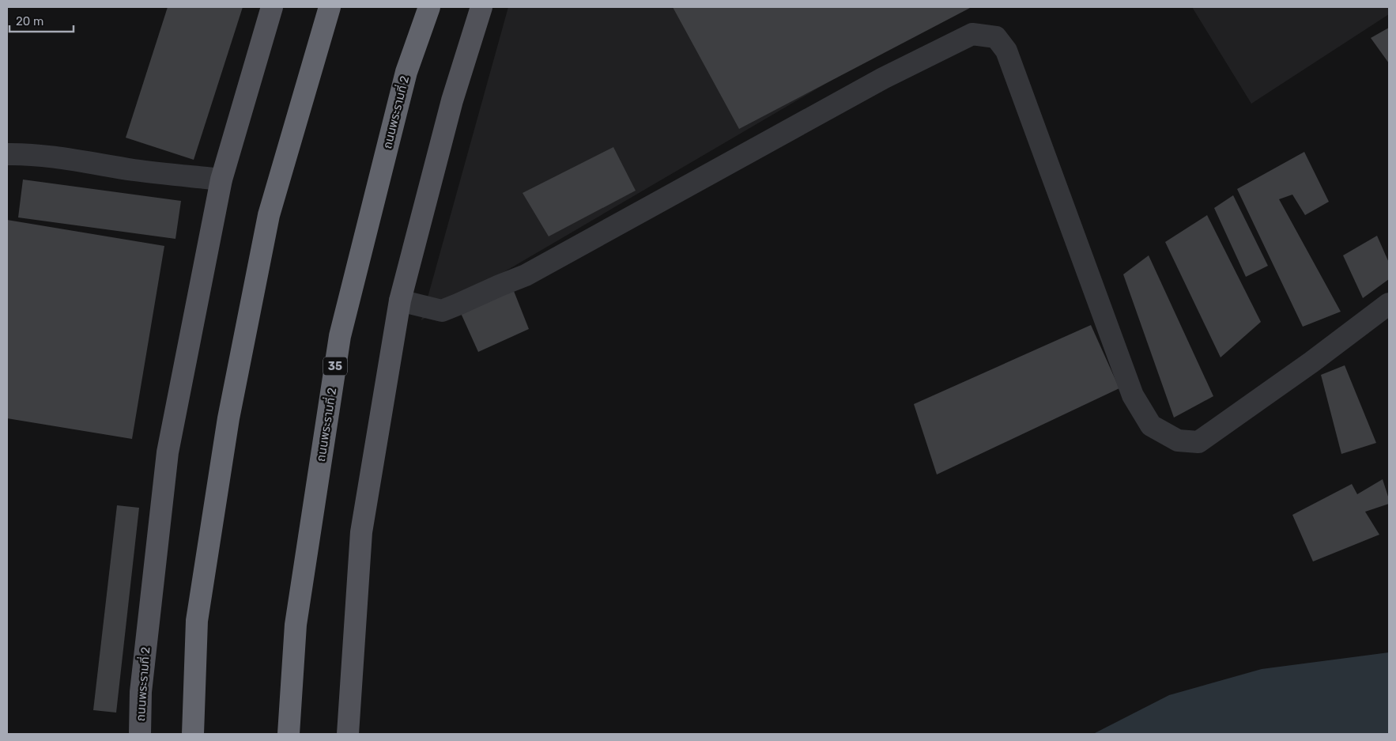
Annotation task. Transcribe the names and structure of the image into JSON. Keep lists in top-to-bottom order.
{
  "streets": {
    "highway": ["ถนนพระรามที่ 2", "35"]
  },
  "scale_bar": "20 m"
}
